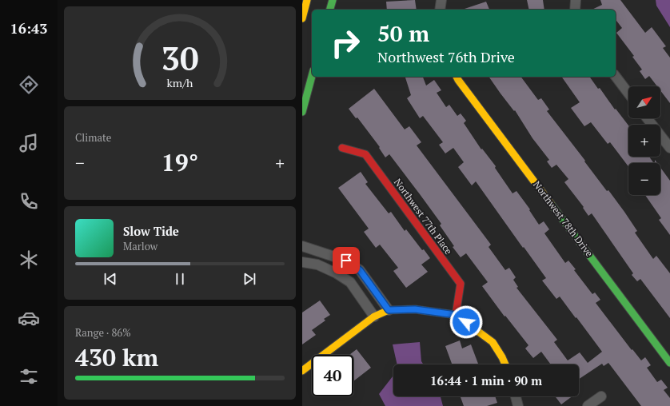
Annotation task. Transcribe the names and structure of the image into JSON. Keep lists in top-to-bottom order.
{
  "streets": {
    "street": ["Northwest 77th Place", "Northwest 78th Drive"]
  },
  "north": "top right",
  "page": {
    "tabs": "16:43",
    "turn": ["50 m", "Northwest 76th Drive"],
    "map_buttons": ["+", "−"],
    "tile": [
      "Climate",
      ["Range · 86%", "430 km"]
    ],
    "heat": ["−", "19°", "+"],
    "song": ["Slow Tide", "Marlow"],
    "limit": "40",
    "trip": "16:44 · 1 min · 90 m",
    "gauge": ["30", "km/h"]
  }
}
